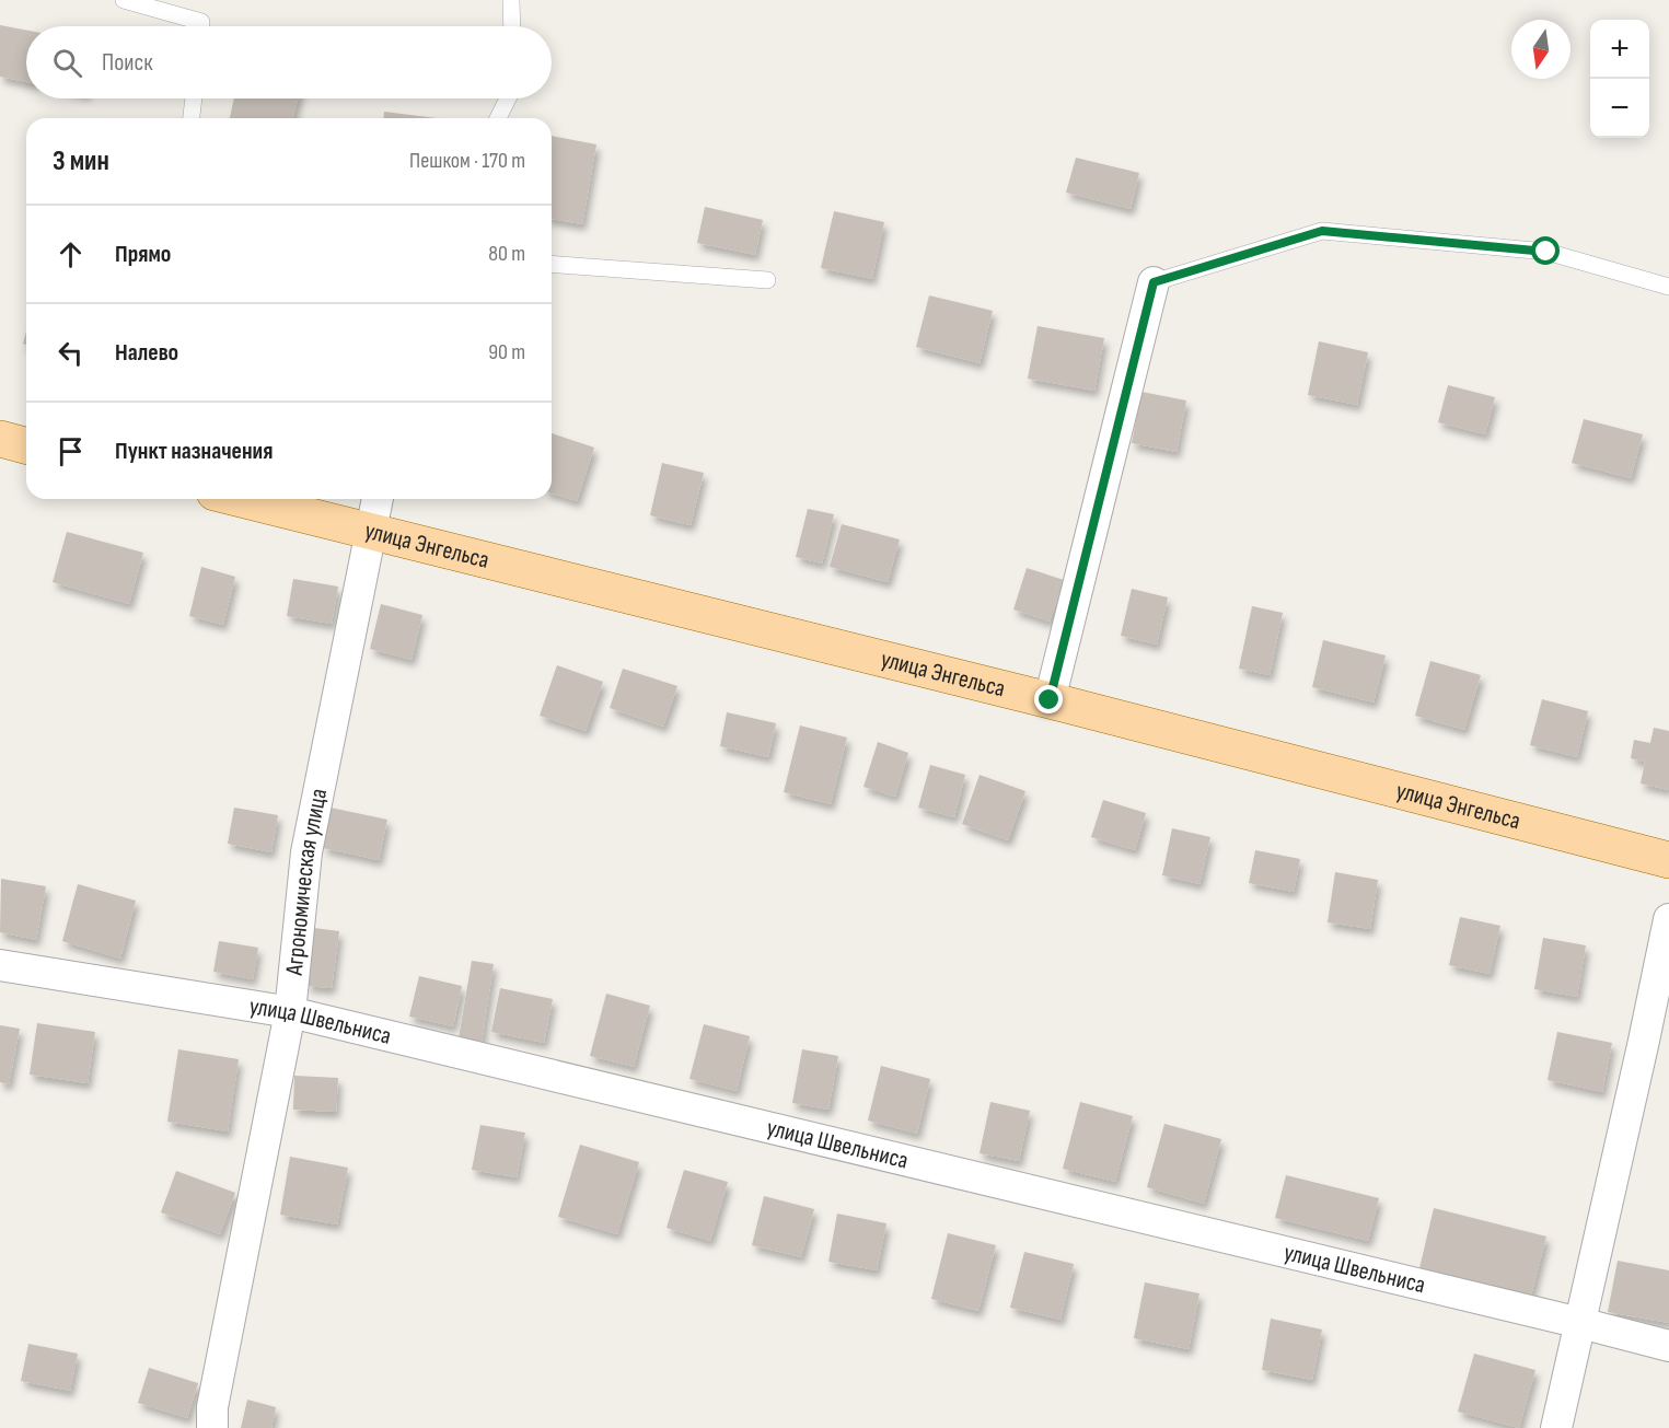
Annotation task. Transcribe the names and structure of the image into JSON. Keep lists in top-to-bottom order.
{
  "streets": {
    "main road": ["улица Энгельса"],
    "street": ["Агрономическая улица", "улица Швельниса"]
  },
  "crossings": [
    ["улица Энгельса", "Агрономическая улица"],
    ["Агрономическая улица", "улица Швельниса"]
  ],
  "north": "bottom",
  "page": {
    "map_buttons": ["+", "−"],
    "search": "Поиск",
    "heading": ["3 мин", "Пешком · 170 m"],
    "list": [
      ["Прямо", "80 m"],
      ["Налево", "90 m"],
      "Пункт назначения"
    ]
  }
}
